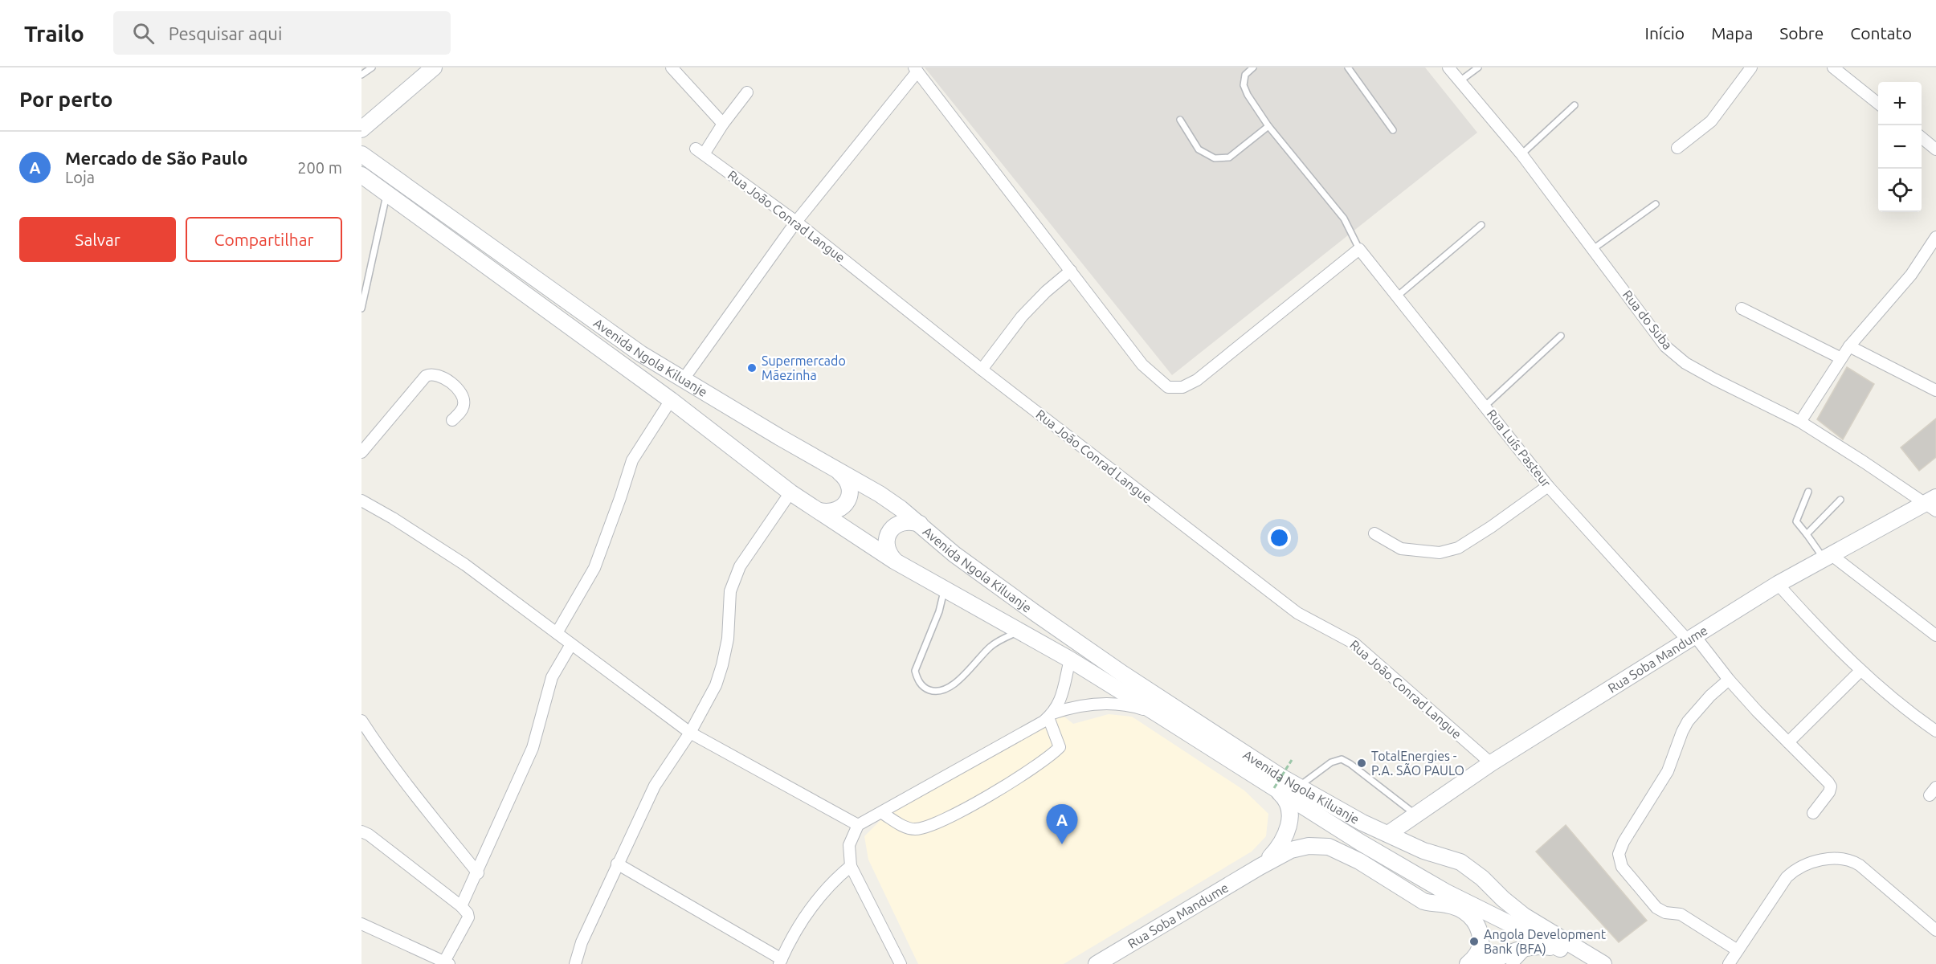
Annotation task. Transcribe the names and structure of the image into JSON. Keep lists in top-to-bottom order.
{
  "streets": {
    "main road": ["Avenida Ngola Kiluanje", "Rua Soba Mandume"],
    "street": ["Rua João Conrad Langue", "Rua do Suba", "Rua Luís Pasteur"]
  },
  "crossings": [
    ["Rua João Conrad Langue", "Rua Soba Mandume"],
    ["Rua do Suba", "Rua Soba Mandume"],
    ["Avenida Ngola Kiluanje", "Rua Soba Mandume"],
    ["Rua Luís Pasteur", "Rua Soba Mandume"]
  ],
  "places": ["Supermercado Mãezinha", "TotalEnergies - P.A. SÃO PAULO", "Angola Development Bank (BFA)"],
  "page": {
    "header": "Trailo",
    "search": "Pesquisar aqui",
    "nav": [
      "Início",
      "Mapa",
      "Sobre",
      "Contato"
    ],
    "heading": "Por perto",
    "map_buttons": ["+", "−"],
    "list": [
      {
        "mark": "A",
        "name": "Mercado de São Paulo",
        "note": "Loja",
        "value": "200 m"
      }
    ],
    "buttons": ["Salvar", "Compartilhar"],
    "pins": "A"
  }
}
